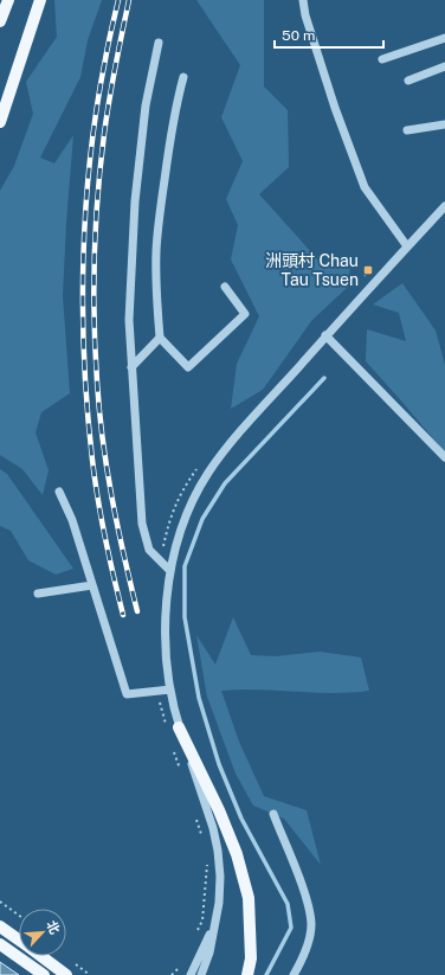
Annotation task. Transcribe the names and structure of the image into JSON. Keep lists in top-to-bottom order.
{
  "places": {
    "transit": ["洲頭村 Chau Tau Tsuen"]
  },
  "scale_bar": "50 m",
  "north": "top right"
}
